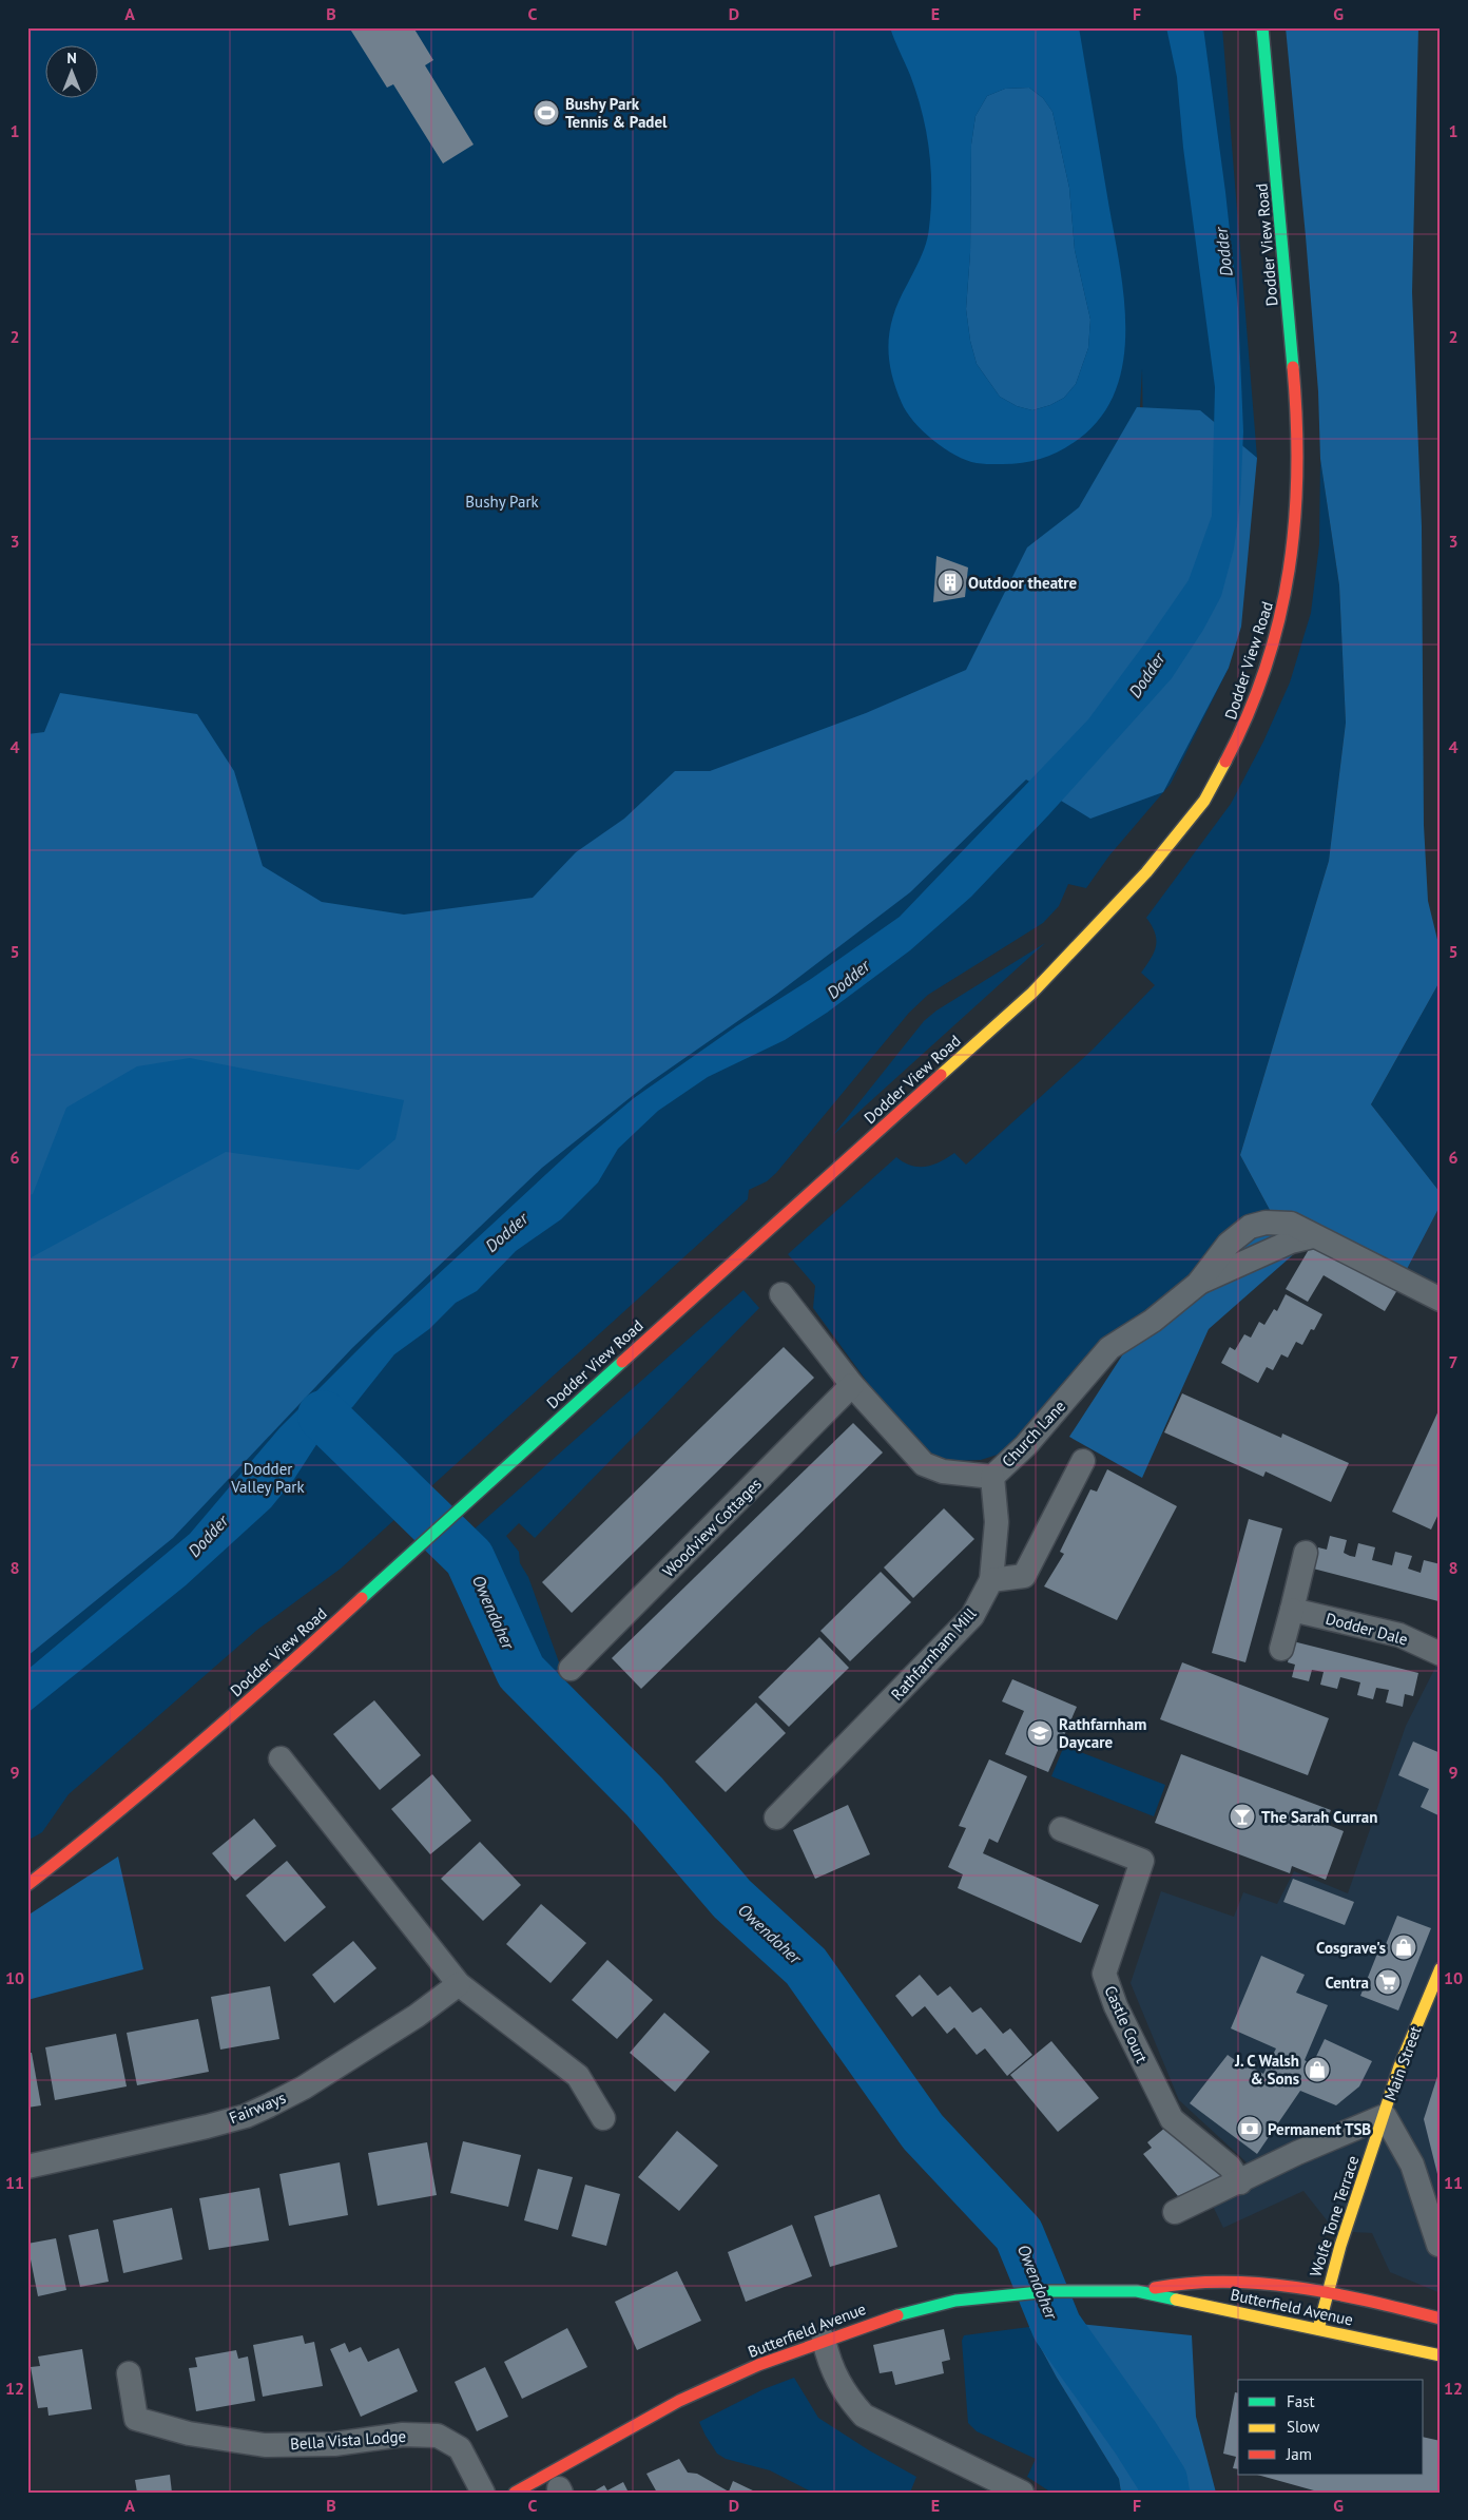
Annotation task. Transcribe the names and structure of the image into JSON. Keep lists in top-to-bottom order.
{
  "streets": {
    "main road": [
      "Dodder View Road",
      "Main Street",
      "Wolfe Tone Terrace",
      "Butterfield Avenue"
    ],
    "street": [
      "Church Lane",
      "Woodview Cottages",
      "Dodder Dale",
      "Rathfarnham Mill",
      "Castle Court",
      "Fairways",
      "Bella Vista Lodge"
    ]
  },
  "crossings": [
    ["Church Lane", "Woodview Cottages"],
    ["Main Street", "Wolfe Tone Terrace"],
    ["Wolfe Tone Terrace", "Butterfield Avenue"]
  ],
  "water": ["Dodder", "Owendoher"],
  "parks": ["Bushy Park", "Dodder Valley Park"],
  "places": {
    "sports": ["Bushy Park Tennis & Padel"],
    "building": ["Outdoor theatre"],
    "school or university": ["Rathfarnham Daycare"],
    "bar": ["The Sarah Curran"],
    "shop": ["Cosgrave's", "J. C Walsh & Sons"],
    "supermarket": ["Centra"],
    "bank": ["Permanent TSB"]
  },
  "legend": ["Fast", "Slow", "Jam"],
  "north": "top",
  "grid": {
    "columns": [
      "A",
      "B",
      "C",
      "D",
      "E",
      "F",
      "G"
    ],
    "rows": [
      "1",
      "2",
      "3",
      "4",
      "5",
      "6",
      "7",
      "8",
      "9",
      "10",
      "11",
      "12"
    ]
  }
}
